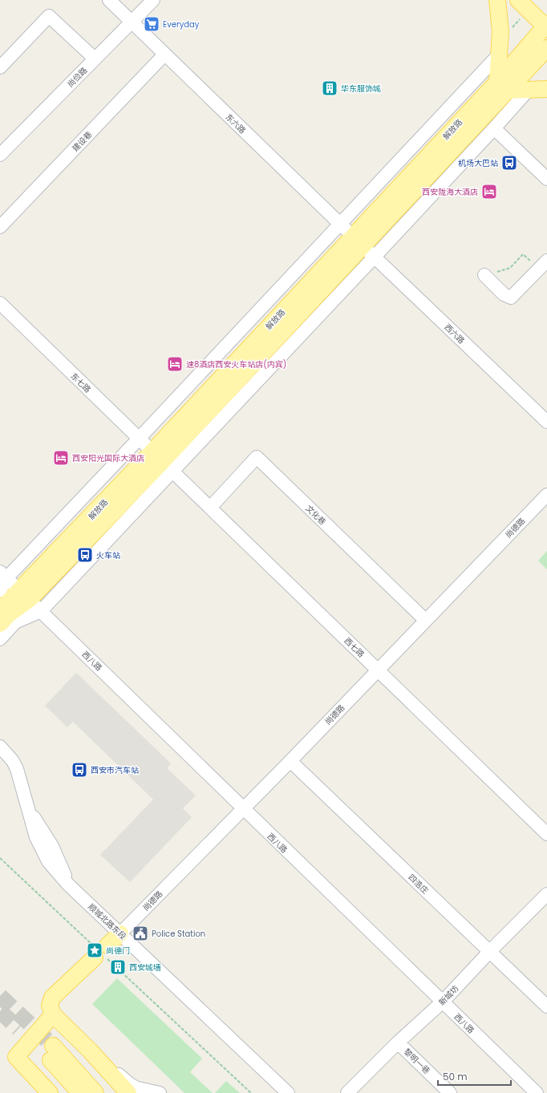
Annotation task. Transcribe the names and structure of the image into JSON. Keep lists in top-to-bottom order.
{
  "streets": {
    "main road": ["解放路"],
    "street": [
      "尚俭路",
      "东六路",
      "建设巷",
      "西六路",
      "东七路",
      "文化巷",
      "尚德路",
      "西七路",
      "西八路",
      "四浩庄",
      "顺城北路东段",
      "新城坊",
      "黎明一巷"
    ]
  },
  "crossings": [
    ["尚俭路", "东六路"],
    ["东六路", "解放路"],
    ["东六路", "建设巷"],
    ["东六路", "西六路"],
    ["解放路", "西六路"],
    ["解放路", "东七路"],
    ["解放路", "西七路"],
    ["解放路", "西八路"],
    ["东七路", "西七路"],
    ["文化巷", "尚德路"],
    ["文化巷", "西七路"],
    ["尚德路", "西七路"],
    ["尚德路", "西八路"],
    ["尚德路", "四浩庄"],
    ["尚德路", "顺城北路东段"],
    ["西八路", "新城坊"],
    ["四浩庄", "新城坊"],
    ["新城坊", "黎明一巷"]
  ],
  "places": {
    "supermarket": ["Everyday"],
    "building": ["华东服饰城", "西安城墙"],
    "bus stop": ["机场大巴站", "火车站", "西安市汽车站"],
    "hotel": ["西安陇海大酒店", "速8酒店西安火车站店(内宾)", "西安阳光国际大酒店"],
    "public building": ["Police Station"],
    "place": ["尚德门"]
  },
  "scale_bar": "50 m"
}
